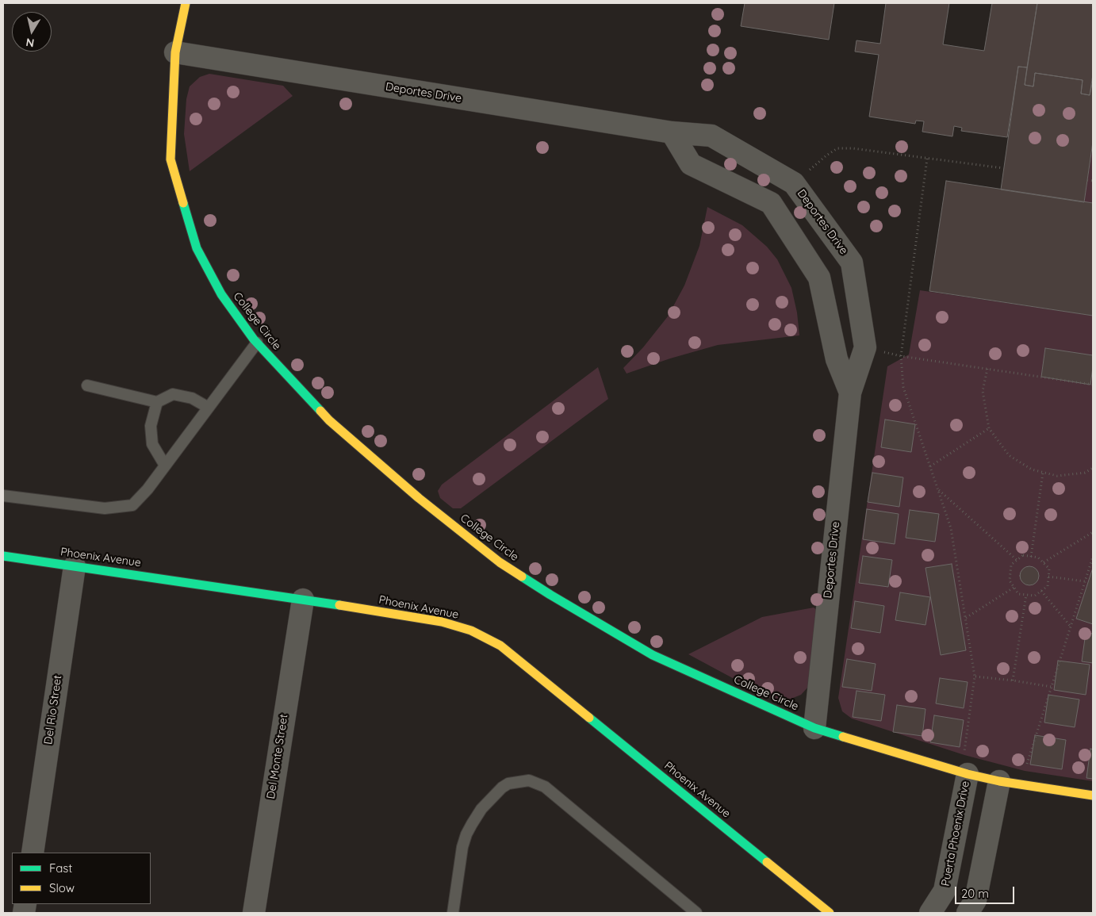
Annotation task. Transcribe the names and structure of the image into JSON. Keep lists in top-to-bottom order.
{
  "streets": {
    "street": [
      "Deportes Drive",
      "College Circle",
      "Phoenix Avenue",
      "Del Rio Street",
      "Del Monte Street",
      "Puerta Phoenix Drive"
    ]
  },
  "crossings": [
    ["Deportes Drive", "College Circle"],
    ["College Circle", "Puerta Phoenix Drive"],
    ["Phoenix Avenue", "Del Rio Street"],
    ["Phoenix Avenue", "Del Monte Street"]
  ],
  "legend": ["Fast", "Slow"],
  "scale_bar": "20 m",
  "north": "bottom"
}
